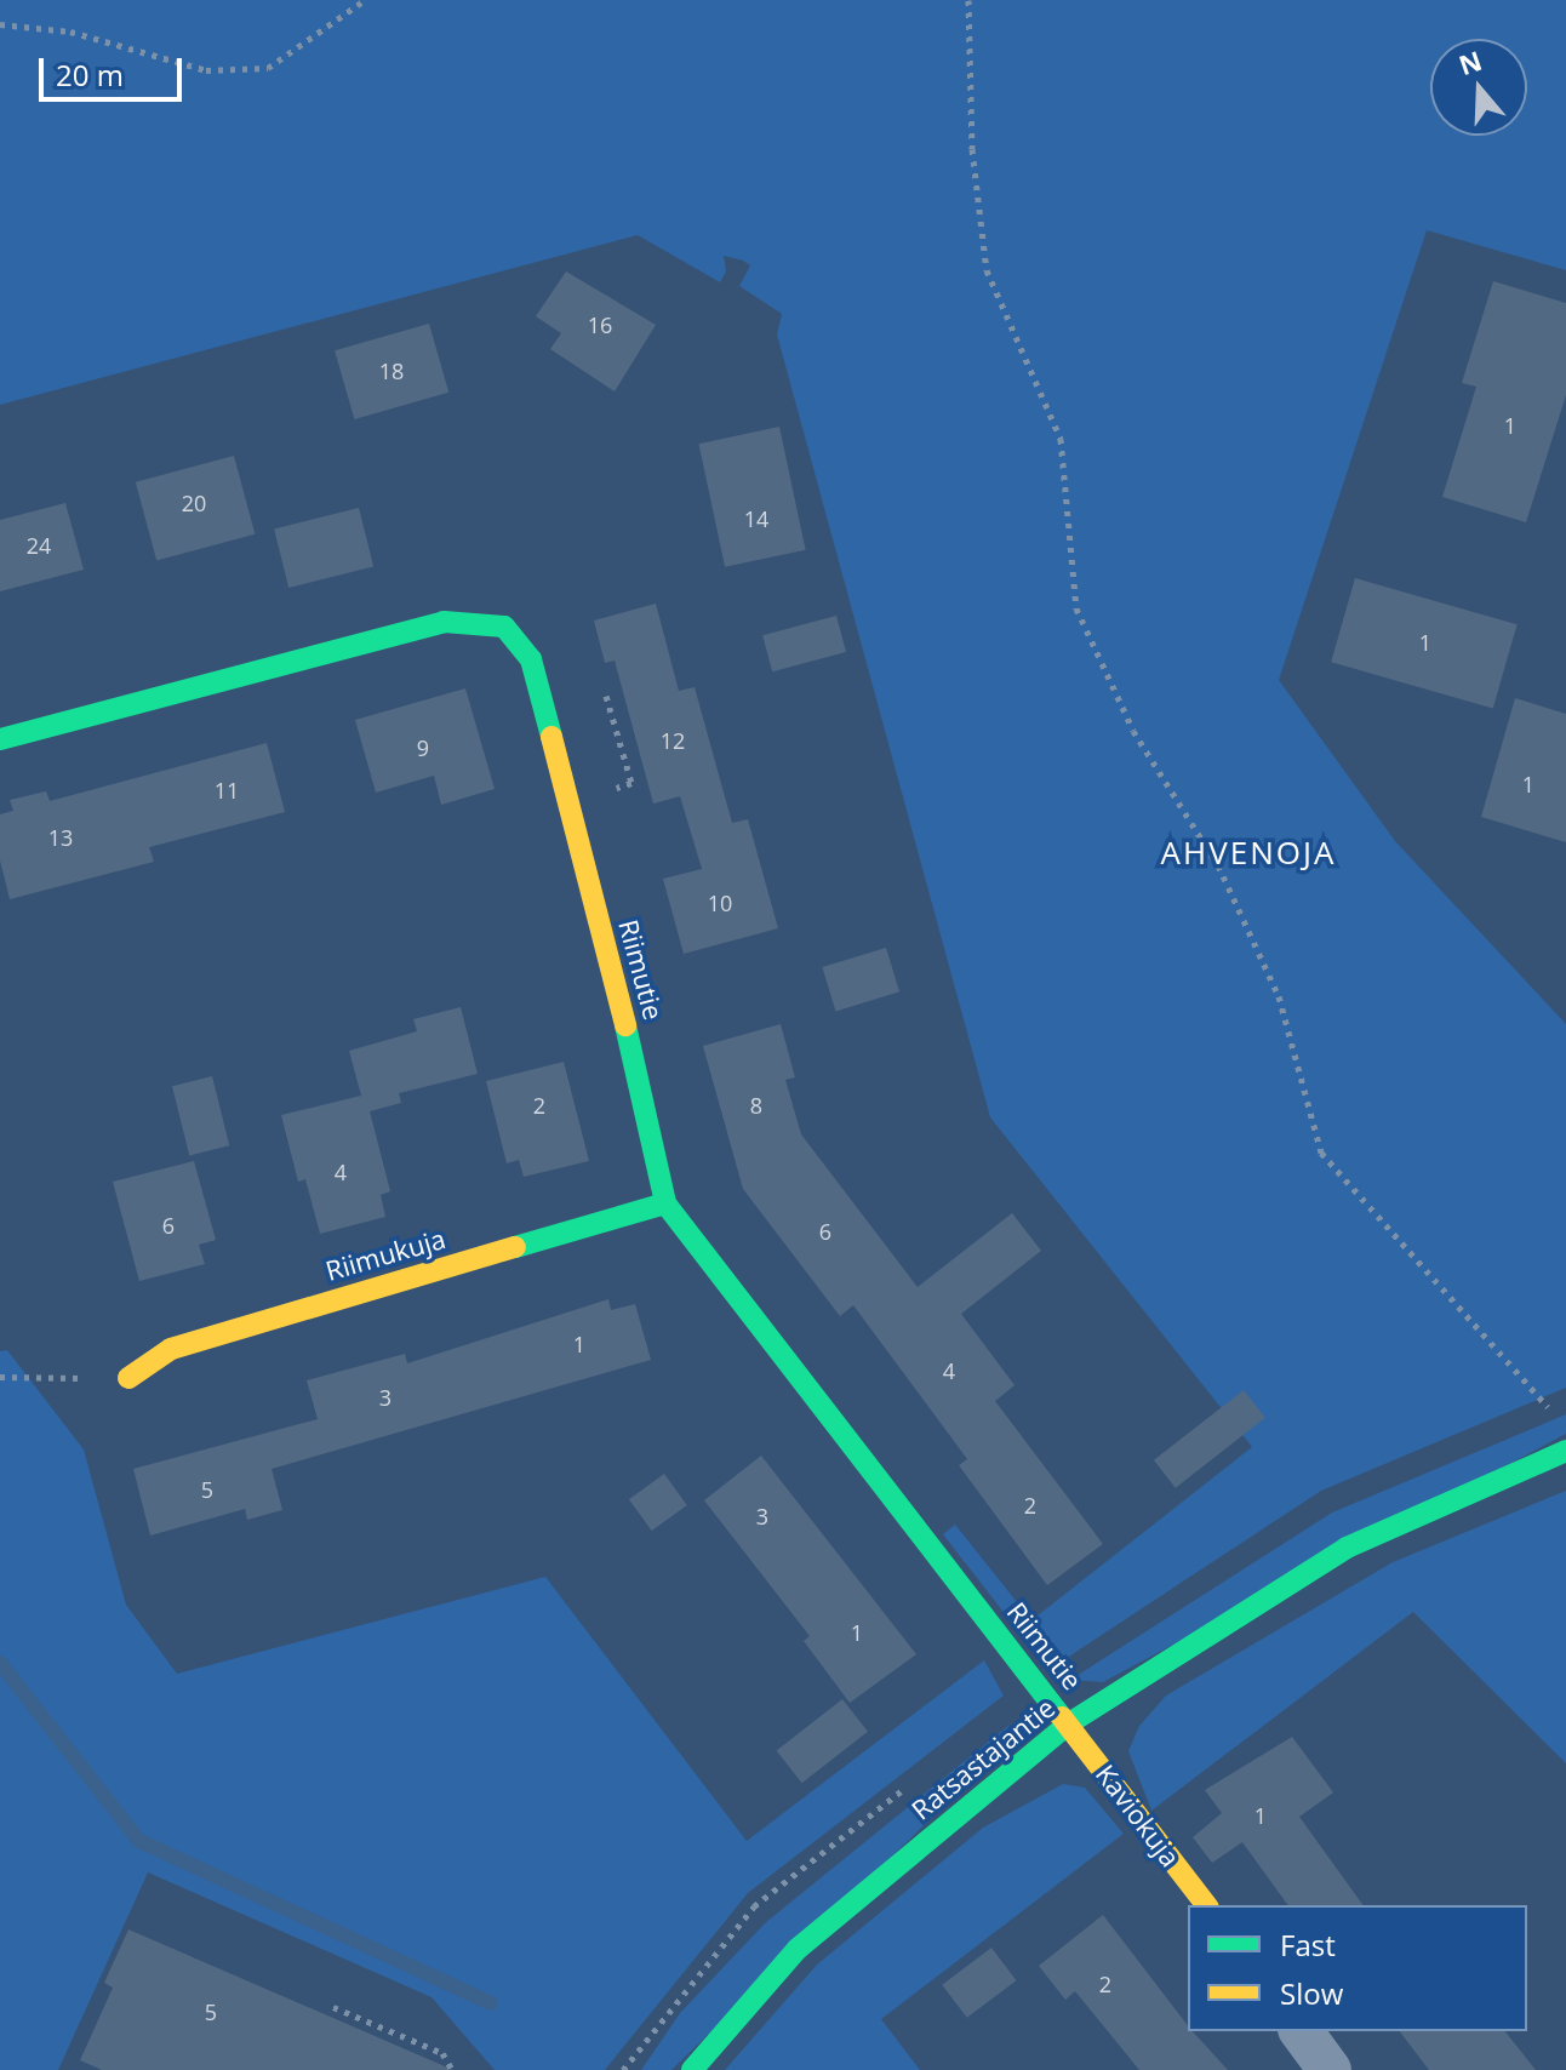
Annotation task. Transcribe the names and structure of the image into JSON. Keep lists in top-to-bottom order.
{
  "streets": {
    "street": [
      "Riimutie",
      "Riimukuja",
      "Ratsastajantie",
      "Kaviokuja"
    ]
  },
  "crossings": [
    ["Riimutie", "Riimukuja"],
    ["Riimutie", "Ratsastajantie"],
    ["Riimutie", "Kaviokuja"],
    ["Ratsastajantie", "Kaviokuja"]
  ],
  "districts": ["AHVENOJA"],
  "house_numbers": [
    "16",
    "18",
    "1",
    "20",
    "14",
    "24",
    "1",
    "12",
    "9",
    "1",
    "11",
    "13",
    "10",
    "2",
    "8",
    "4",
    "6",
    "6",
    "1",
    "4",
    "3",
    "5",
    "2",
    "3",
    "1",
    "1",
    "2",
    "5"
  ],
  "legend": ["Fast", "Slow"],
  "scale_bar": "20 m",
  "north": "top"
}
